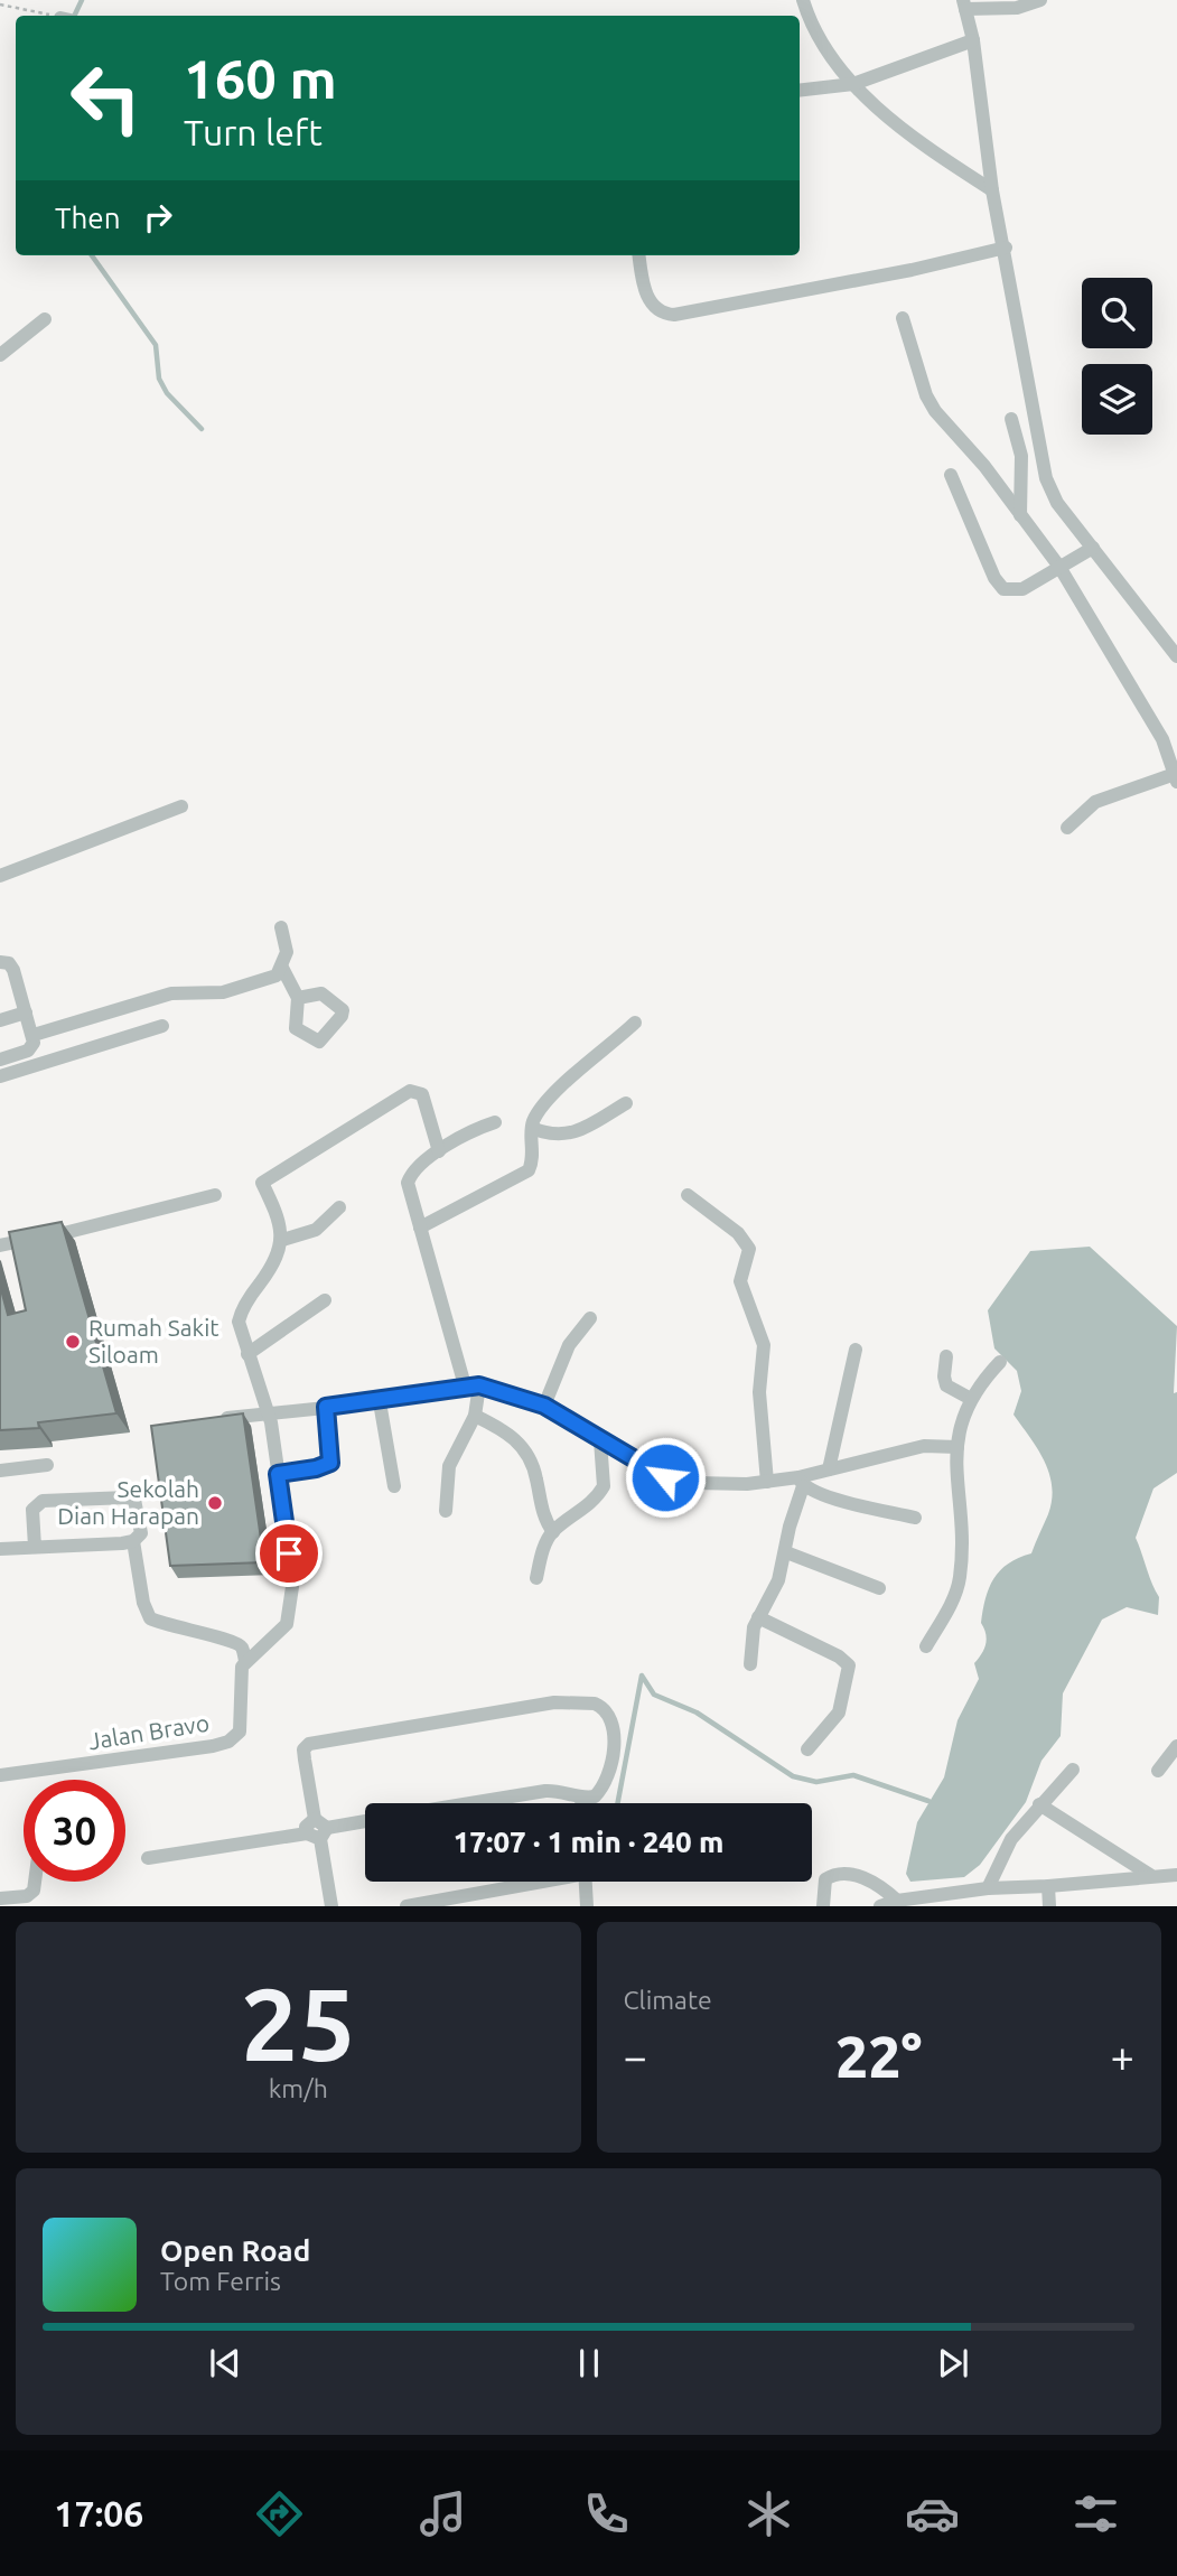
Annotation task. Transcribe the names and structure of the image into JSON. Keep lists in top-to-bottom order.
{
  "streets": {
    "street": ["Jalan Bravo"]
  },
  "places": ["Rumah Sakit Siloam", "Sekolah Dian Harapan"],
  "page": {
    "turn": ["160 m", "Turn left"],
    "then": "Then",
    "limit": "30",
    "trip": "17:07 · 1 min · 240 m",
    "tile": [
      ["25", "km/h"],
      "Climate"
    ],
    "heat": ["−", "22°", "+"],
    "song": ["Open Road", "Tom Ferris"],
    "tabs": "17:06"
  }
}
